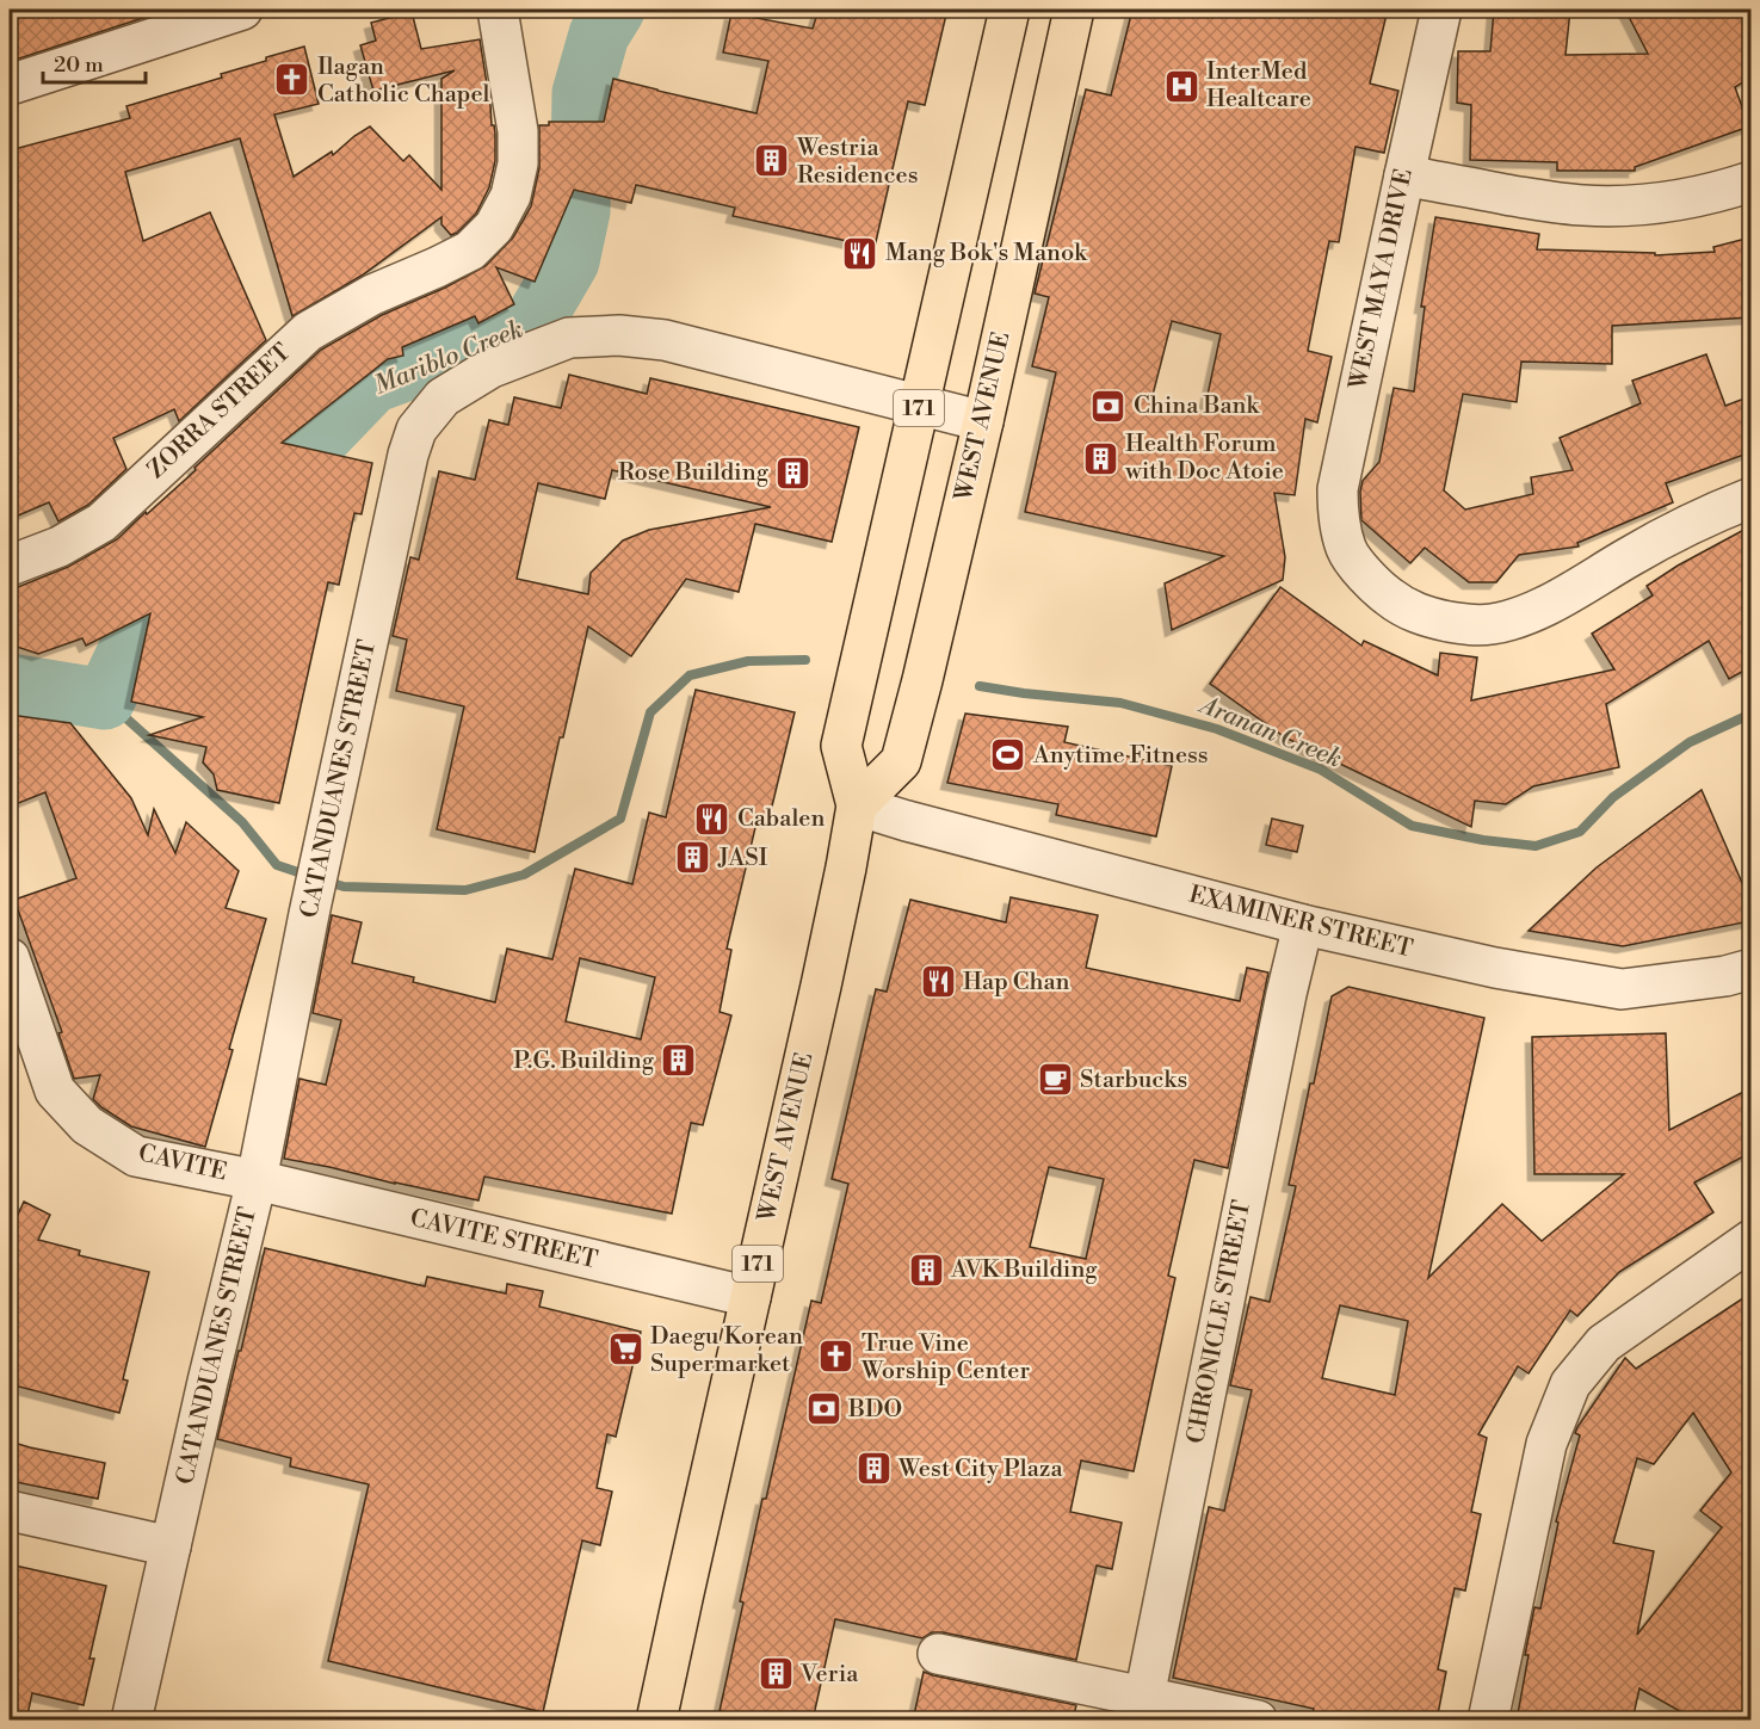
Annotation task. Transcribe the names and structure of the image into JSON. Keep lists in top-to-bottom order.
{
  "streets": {
    "main road": ["171", "WEST AVENUE"],
    "street": [
      "WEST MAYA DRIVE",
      "ZORRA STREET",
      "CATANDUANES STREET",
      "EXAMINER STREET",
      "CAVITE",
      "CAVITE STREET",
      "CHRONICLE STREET"
    ]
  },
  "crossings": [
    ["WEST AVENUE", "CATANDUANES STREET"],
    ["WEST AVENUE", "EXAMINER STREET"],
    ["WEST AVENUE", "CAVITE STREET"],
    ["CATANDUANES STREET", "CAVITE"],
    ["CATANDUANES STREET", "CAVITE STREET"],
    ["EXAMINER STREET", "CHRONICLE STREET"],
    ["CAVITE", "CAVITE STREET"]
  ],
  "water": ["Mariblo Creek", "Aranan Creek"],
  "places": {
    "church": ["Ilagan Catholic Chapel", "True Vine Worship Center"],
    "hospital": ["InterMed Healtcare"],
    "building": [
      "Westria Residences",
      "Health Forum with Doc Atoie",
      "Rose Building",
      "JASI",
      "P.G. Building",
      "AVK Building",
      "West City Plaza",
      "Veria"
    ],
    "restaurant": ["Mang Bok's Manok", "Cabalen", "Hap Chan"],
    "bank": ["China Bank", "BDO"],
    "sports": ["Anytime Fitness"],
    "cafe": ["Starbucks"],
    "supermarket": ["Daegu Korean Supermarket"]
  },
  "scale_bar": "20 m"
}
